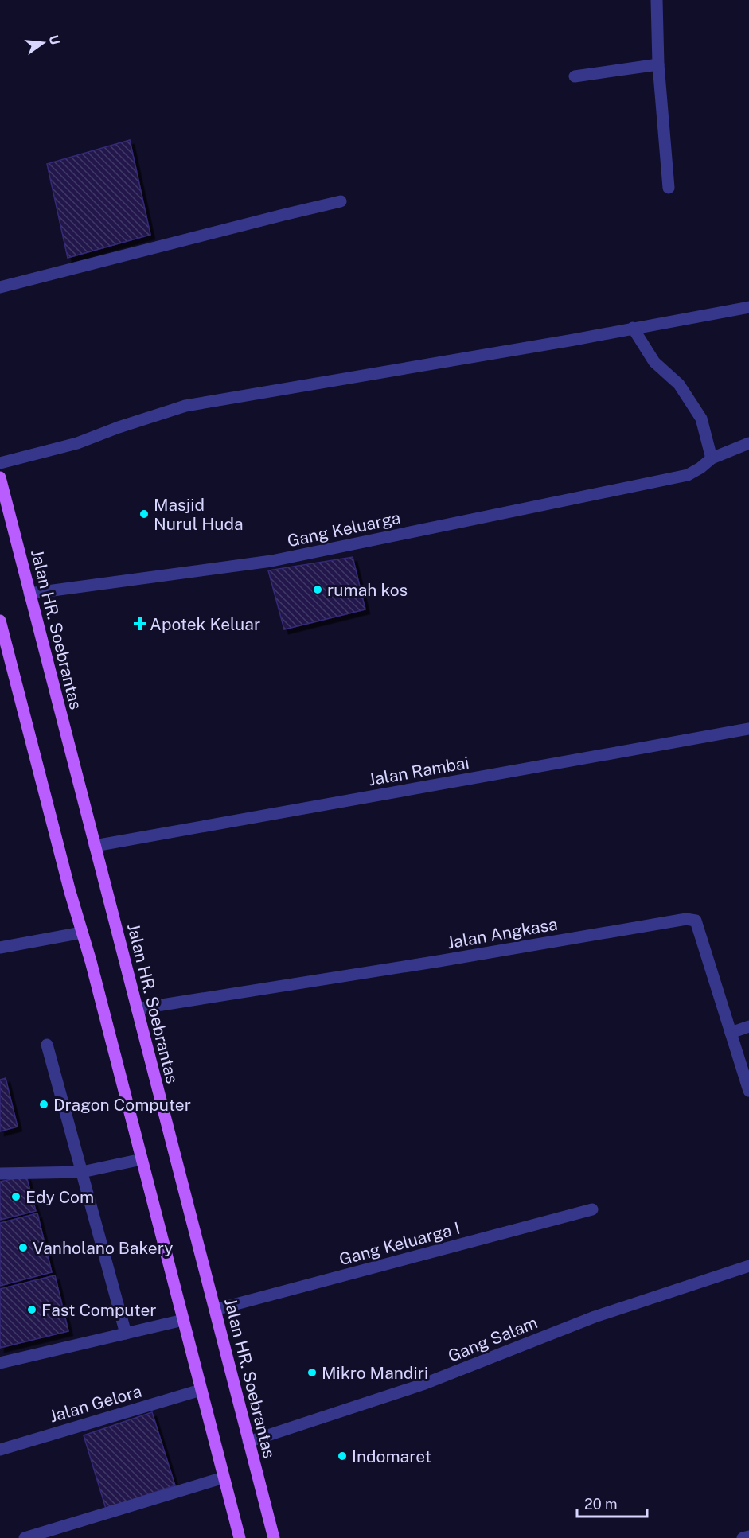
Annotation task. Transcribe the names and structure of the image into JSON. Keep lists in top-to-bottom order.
{
  "streets": {
    "main road": ["Jalan HR. Soebrantas"],
    "street": [
      "Gang Keluarga",
      "Jalan Rambai",
      "Jalan Angkasa",
      "Gang Keluarga I",
      "Gang Salam",
      "Jalan Gelora"
    ]
  },
  "crossings": [
    ["Gang Keluarga", "Jalan HR. Soebrantas"],
    ["Jalan HR. Soebrantas", "Jalan Rambai"],
    ["Jalan HR. Soebrantas", "Jalan Angkasa"],
    ["Jalan HR. Soebrantas", "Gang Keluarga I"],
    ["Jalan HR. Soebrantas", "Gang Salam"]
  ],
  "places": {
    "other": [
      "Masjid Nurul Huda",
      "rumah kos",
      "Dragon Computer",
      "Edy Com",
      "Vanholano Bakery",
      "Fast Computer",
      "Mikro Mandiri",
      "Indomaret"
    ],
    "health": ["Apotek Keluar"]
  },
  "scale_bar": "20 m",
  "north": "right"
}
